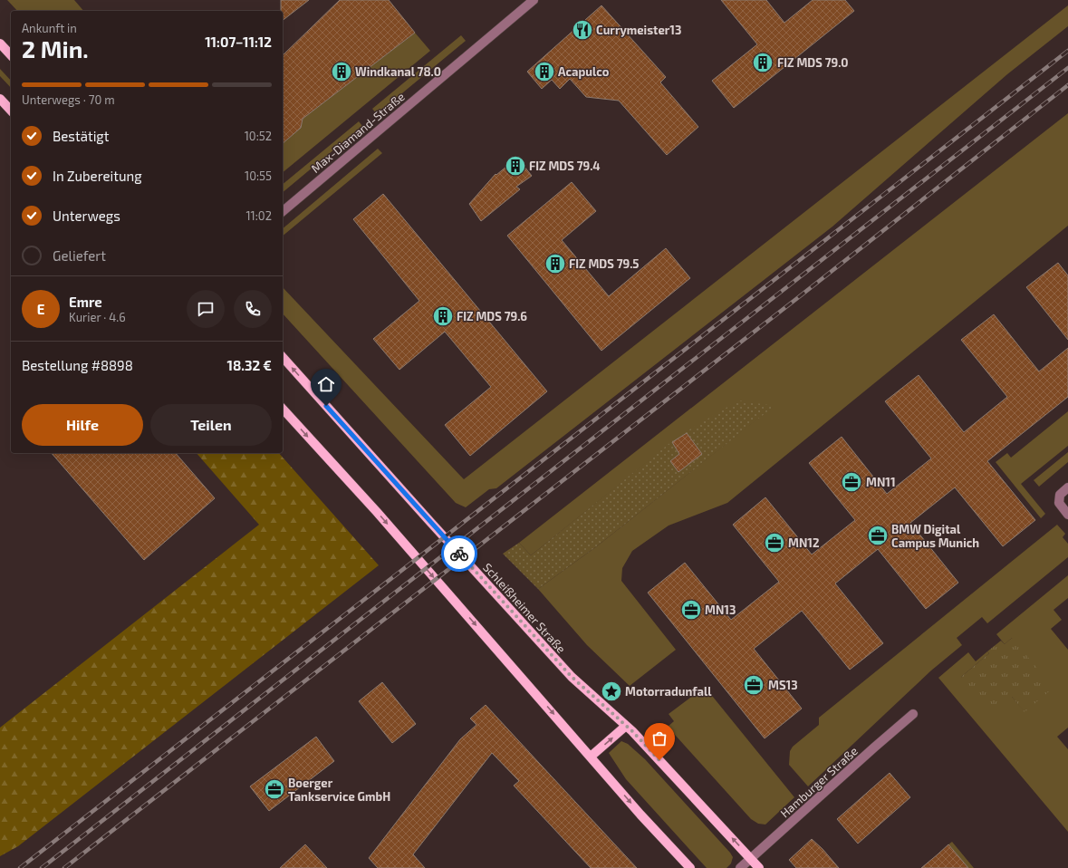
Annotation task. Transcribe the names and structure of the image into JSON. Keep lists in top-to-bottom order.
{
  "streets": {
    "main road": ["Schleißheimer Straße"],
    "street": ["Max-Diamand-Straße", "Hamburger Straße"]
  },
  "crossings": [
    ["Schleißheimer Straße", "Hamburger Straße"]
  ],
  "places": {
    "restaurant": ["Currymeister13"],
    "building": [
      "FIZ MDS 79.0",
      "Windkanal 78.0",
      "Acapulco",
      "FIZ MDS 79.4",
      "FIZ MDS 79.5",
      "FIZ MDS 79.6"
    ],
    "office": [
      "MN11",
      "BMW Digital Campus Munich",
      "MN12",
      "MN13",
      "MS13",
      "Boerger Tankservice GmbH"
    ],
    "place": ["Motorradunfall"]
  },
  "page": {
    "heading": ["2 Min.", "Ankunft in", "11:07–11:12"],
    "panel": [
      "Emre",
      "Kurier · 4.6",
      "Bestellung #8898",
      "18.32 €"
    ],
    "bar": "Unterwegs · 70 m",
    "list": [
      ["Bestätigt", "10:52"],
      ["In Zubereitung", "10:55"],
      ["Unterwegs", "11:02"],
      "Geliefert"
    ],
    "round": "E",
    "buttons": ["Hilfe", "Teilen"]
  }
}
